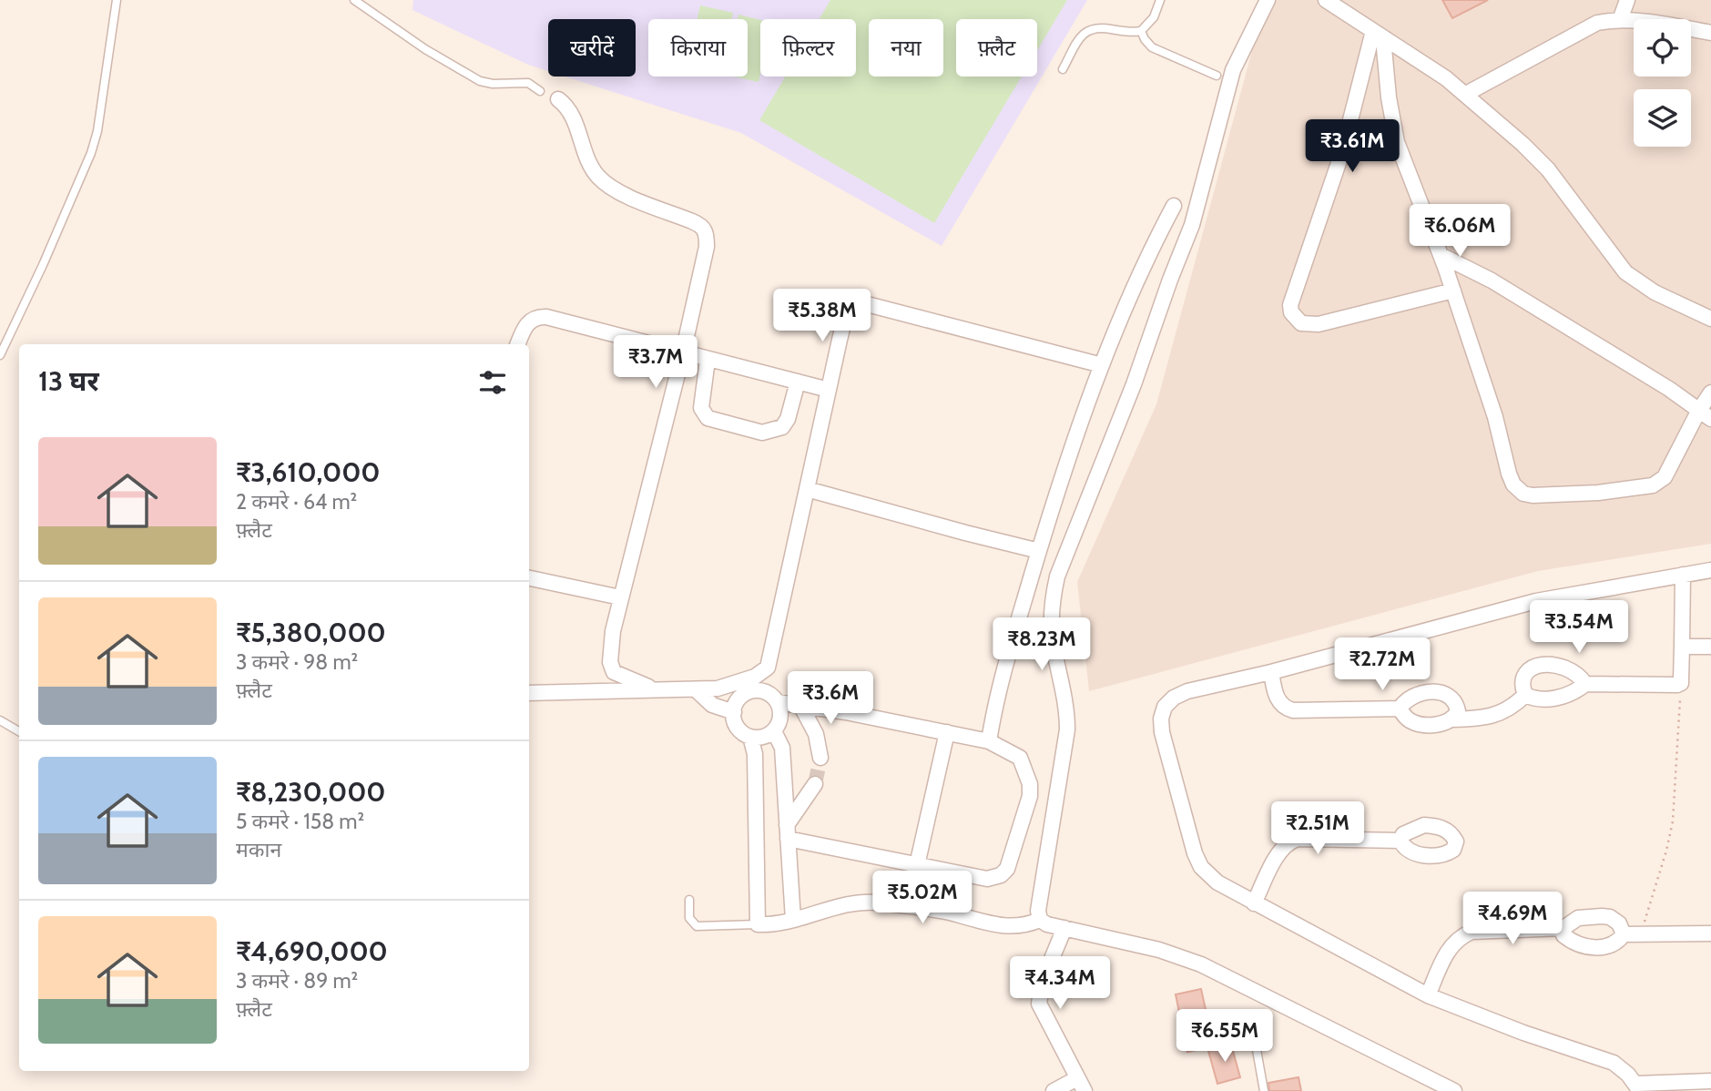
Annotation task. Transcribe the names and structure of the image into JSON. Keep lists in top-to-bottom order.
{
  "page": {
    "chip": [
      "खरीदें",
      "किराया",
      "फ़िल्टर",
      "नया",
      "फ़्लैट"
    ],
    "price": [
      "₹3.61M",
      "₹6.06M",
      "₹5.38M",
      "₹3.7M",
      "₹3.54M",
      "₹8.23M",
      "₹2.72M",
      "₹3.6M",
      "₹2.51M",
      "₹5.02M",
      "₹4.69M",
      "₹4.34M",
      "₹6.55M"
    ],
    "heading": "13 घर",
    "list": [
      {
        "name": "₹3,610,000",
        "note": "2 कमरे · 64 m² · फ़्लैट"
      },
      {
        "name": "₹5,380,000",
        "note": "3 कमरे · 98 m² · फ़्लैट"
      },
      {
        "name": "₹8,230,000",
        "note": "5 कमरे · 158 m² · मकान"
      },
      {
        "name": "₹4,690,000",
        "note": "3 कमरे · 89 m² · फ़्लैट"
      }
    ]
  }
}
